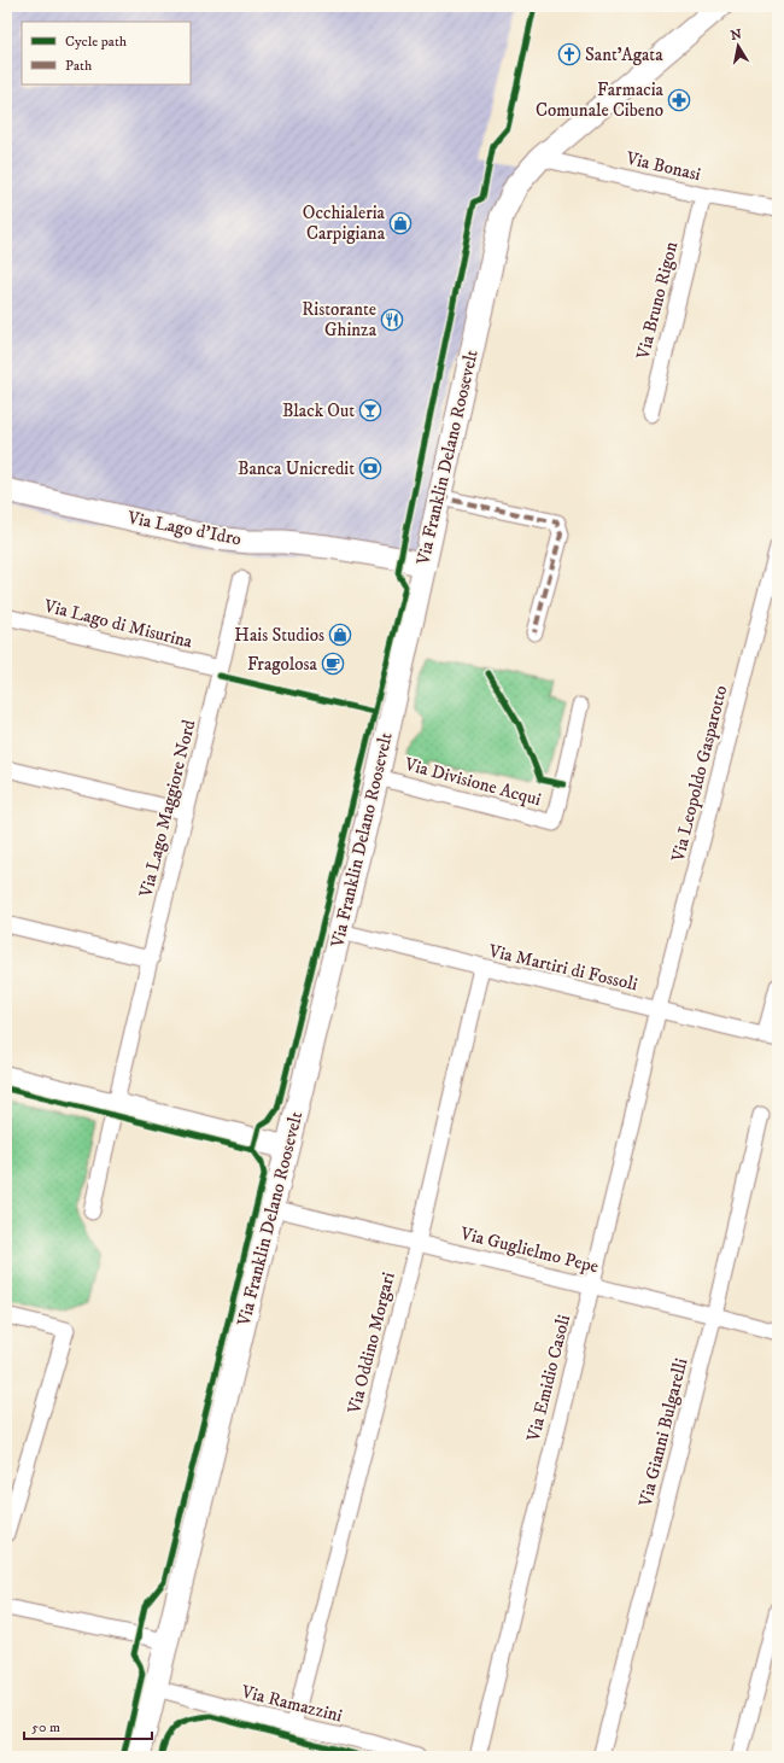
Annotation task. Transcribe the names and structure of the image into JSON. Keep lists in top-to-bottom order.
{
  "streets": {
    "main road": ["Via Franklin Delano Roosevelt", "Via Lago d'Idro"],
    "street": [
      "Via Bonasi",
      "Via Bruno Rigon",
      "Via Lago di Misurina",
      "Via Leopoldo Gasparotto",
      "Via Divisione Acqui",
      "Via Lago Maggiore Nord",
      "Via Martiri di Fossoli",
      "Via Guglielmo Pepe",
      "Via Oddino Morgari",
      "Via Emidio Casoli",
      "Via Gianni Bulgarelli",
      "Via Ramazzini"
    ]
  },
  "crossings": [
    ["Via Bonasi", "Via Bruno Rigon"],
    ["Via Bonasi", "Via Franklin Delano Roosevelt"],
    ["Via Franklin Delano Roosevelt", "Via Lago d'Idro"],
    ["Via Franklin Delano Roosevelt", "Via Divisione Acqui"],
    ["Via Franklin Delano Roosevelt", "Via Martiri di Fossoli"],
    ["Via Franklin Delano Roosevelt", "Via Guglielmo Pepe"],
    ["Via Franklin Delano Roosevelt", "Via Ramazzini"],
    ["Via Lago di Misurina", "Via Lago Maggiore Nord"],
    ["Via Leopoldo Gasparotto", "Via Martiri di Fossoli"],
    ["Via Leopoldo Gasparotto", "Via Emidio Casoli"],
    ["Via Martiri di Fossoli", "Via Oddino Morgari"],
    ["Via Martiri di Fossoli", "Via Emidio Casoli"],
    ["Via Guglielmo Pepe", "Via Oddino Morgari"],
    ["Via Guglielmo Pepe", "Via Emidio Casoli"],
    ["Via Guglielmo Pepe", "Via Gianni Bulgarelli"],
    ["Via Oddino Morgari", "Via Ramazzini"]
  ],
  "places": {
    "church": ["Sant'Agata"],
    "pharmacy": ["Farmacia Comunale Cibeno"],
    "shop": ["Occhialeria Carpigiana", "Hais Studios"],
    "restaurant": ["Ristorante Ghinza"],
    "bar": ["Black Out"],
    "bank": ["Banca Unicredit"],
    "cafe": ["Fragolosa"]
  },
  "legend": ["Cycle path", "Path"],
  "scale_bar": "50 m",
  "north": "top"
}
